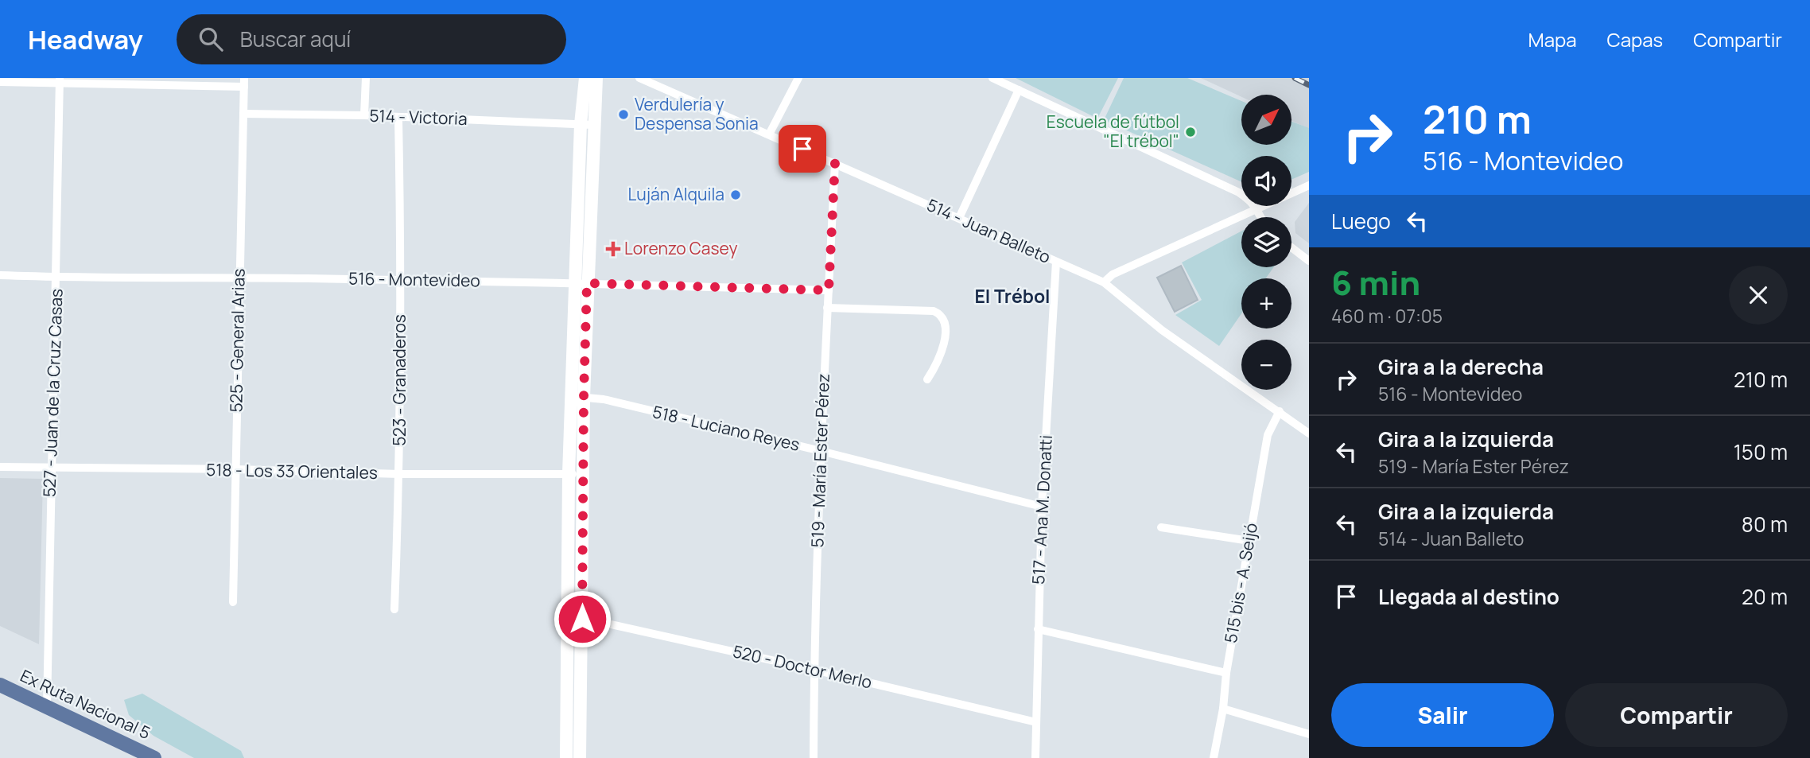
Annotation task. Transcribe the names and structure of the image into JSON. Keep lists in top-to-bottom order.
{
  "streets": {
    "main road": ["Ex Ruta Nacional 5"],
    "street": [
      "514 - Victoria",
      "514 - Juan Balleto",
      "516 - Montevideo",
      "525 - General Arias",
      "523 - Granaderos",
      "527 - Juan de la Cruz Casas",
      "518 - Luciano Reyes",
      "519 - María Ester Pérez",
      "518 - Los 33 Orientales",
      "517 - Ana M. Donatti",
      "515 bis - A. Seijó",
      "520 - Doctor Merlo"
    ]
  },
  "crossings": [
    ["514 - Victoria", "525 - General Arias"],
    ["514 - Victoria", "523 - Granaderos"],
    ["514 - Juan Balleto", "519 - María Ester Pérez"],
    ["514 - Juan Balleto", "517 - Ana M. Donatti"],
    ["514 - Juan Balleto", "515 bis - A. Seijó"],
    ["516 - Montevideo", "525 - General Arias"],
    ["516 - Montevideo", "523 - Granaderos"],
    ["516 - Montevideo", "527 - Juan de la Cruz Casas"],
    ["516 - Montevideo", "519 - María Ester Pérez"],
    ["525 - General Arias", "518 - Los 33 Orientales"],
    ["523 - Granaderos", "518 - Los 33 Orientales"],
    ["527 - Juan de la Cruz Casas", "518 - Los 33 Orientales"],
    ["527 - Juan de la Cruz Casas", "Ex Ruta Nacional 5"],
    ["518 - Luciano Reyes", "519 - María Ester Pérez"],
    ["518 - Luciano Reyes", "517 - Ana M. Donatti"],
    ["519 - María Ester Pérez", "520 - Doctor Merlo"],
    ["517 - Ana M. Donatti", "520 - Doctor Merlo"]
  ],
  "districts": ["El Trébol"],
  "places": {
    "other": ["Verdulería y Despensa Sonia", "Escuela de fútbol \"El trébol\"", "Luján Alquila"],
    "health": ["Lorenzo Casey"]
  },
  "north": "top right",
  "page": {
    "header": "Headway",
    "search": "Buscar aquí",
    "nav": ["Mapa", "Capas", "Compartir"],
    "turn": ["210 m", "516 - Montevideo"],
    "map_buttons": ["+", "−"],
    "then": "Luego",
    "heading": ["6 min", "460 m · 07:05"],
    "list": [
      {
        "name": "Gira a la derecha",
        "note": "516 - Montevideo",
        "value": "210 m"
      },
      {
        "name": "Gira a la izquierda",
        "note": "519 - María Ester Pérez",
        "value": "150 m"
      },
      {
        "name": "Gira a la izquierda",
        "note": "514 - Juan Balleto",
        "value": "80 m"
      },
      {
        "name": "Llegada al destino",
        "value": "20 m"
      }
    ],
    "buttons": ["Salir", "Compartir"]
  }
}
